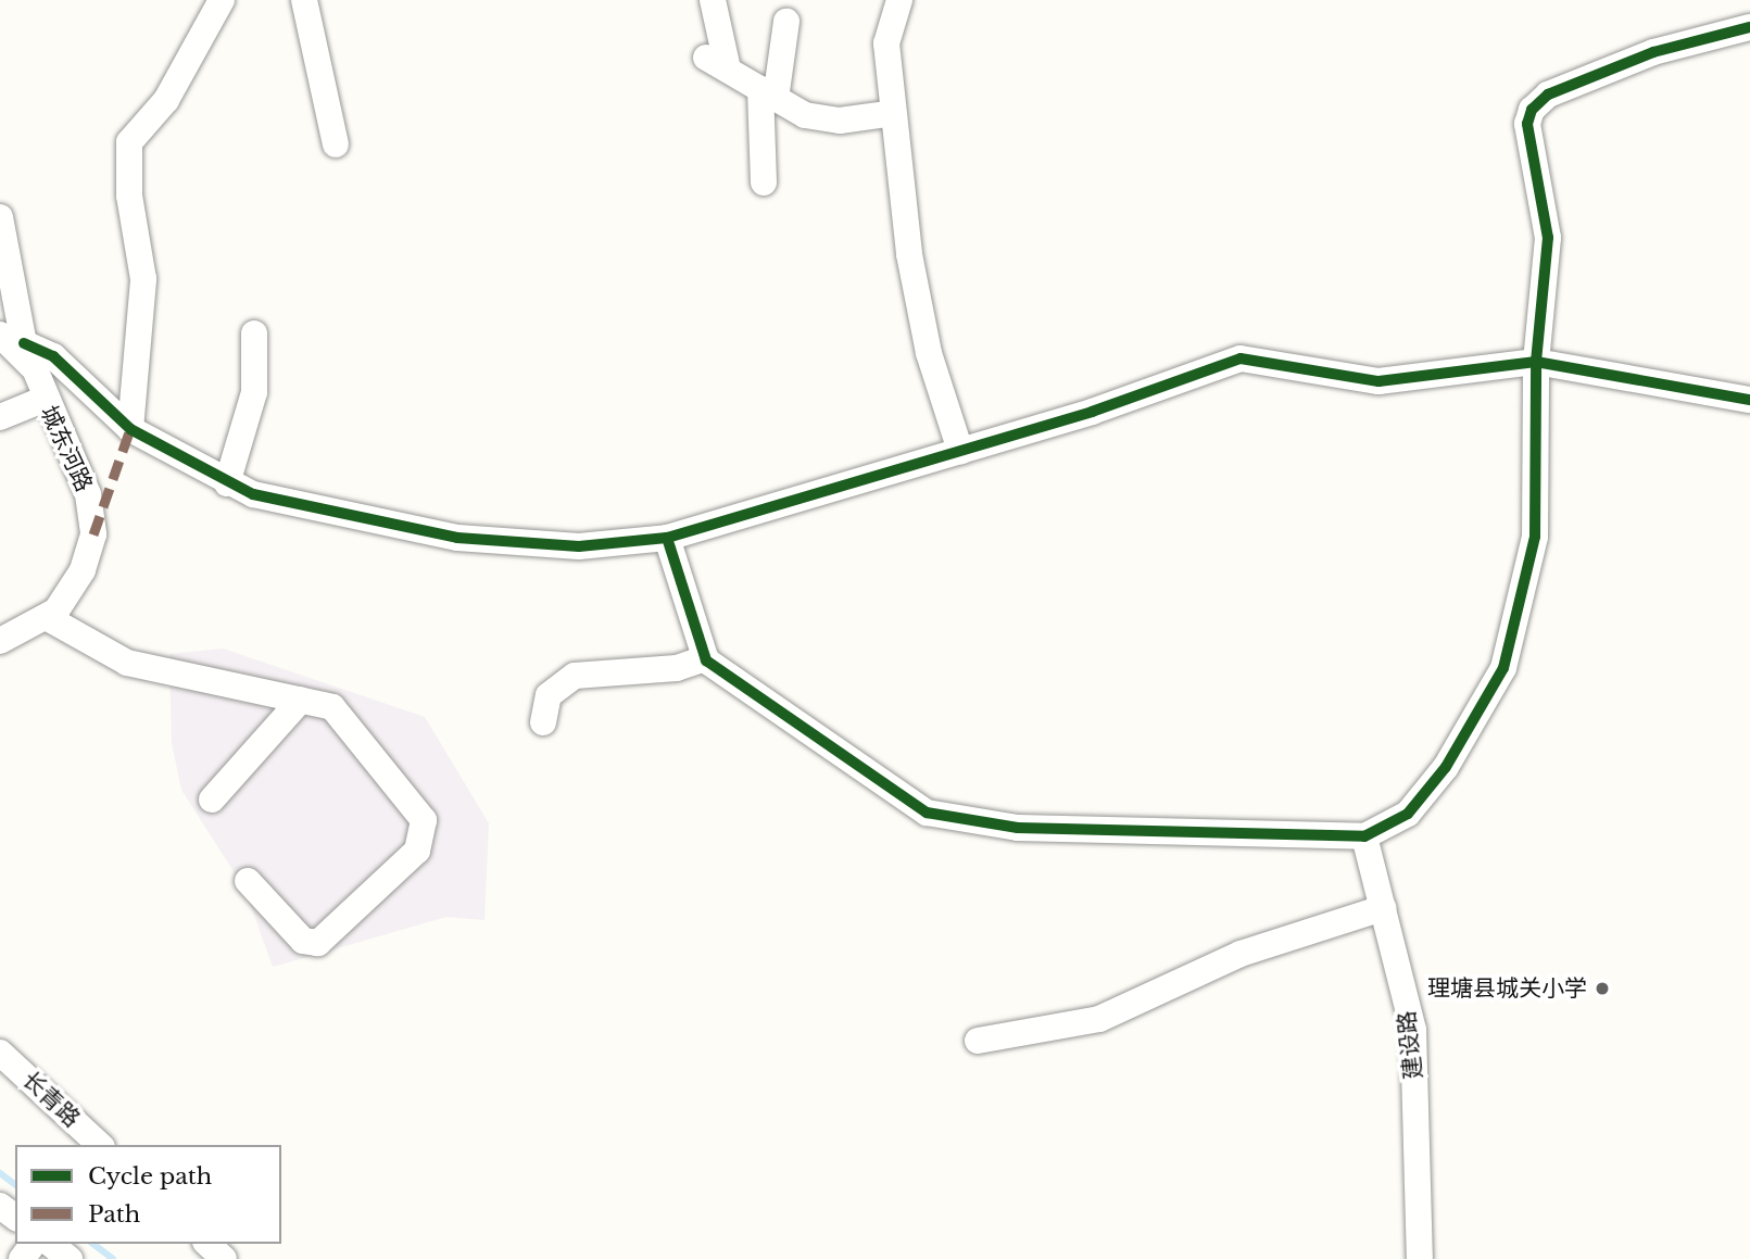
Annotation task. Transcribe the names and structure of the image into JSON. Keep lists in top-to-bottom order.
{
  "streets": {
    "street": ["城东河路", "建设路", "长青路"]
  },
  "places": ["理塘县城关小学"],
  "legend": ["Cycle path", "Path"]
}
